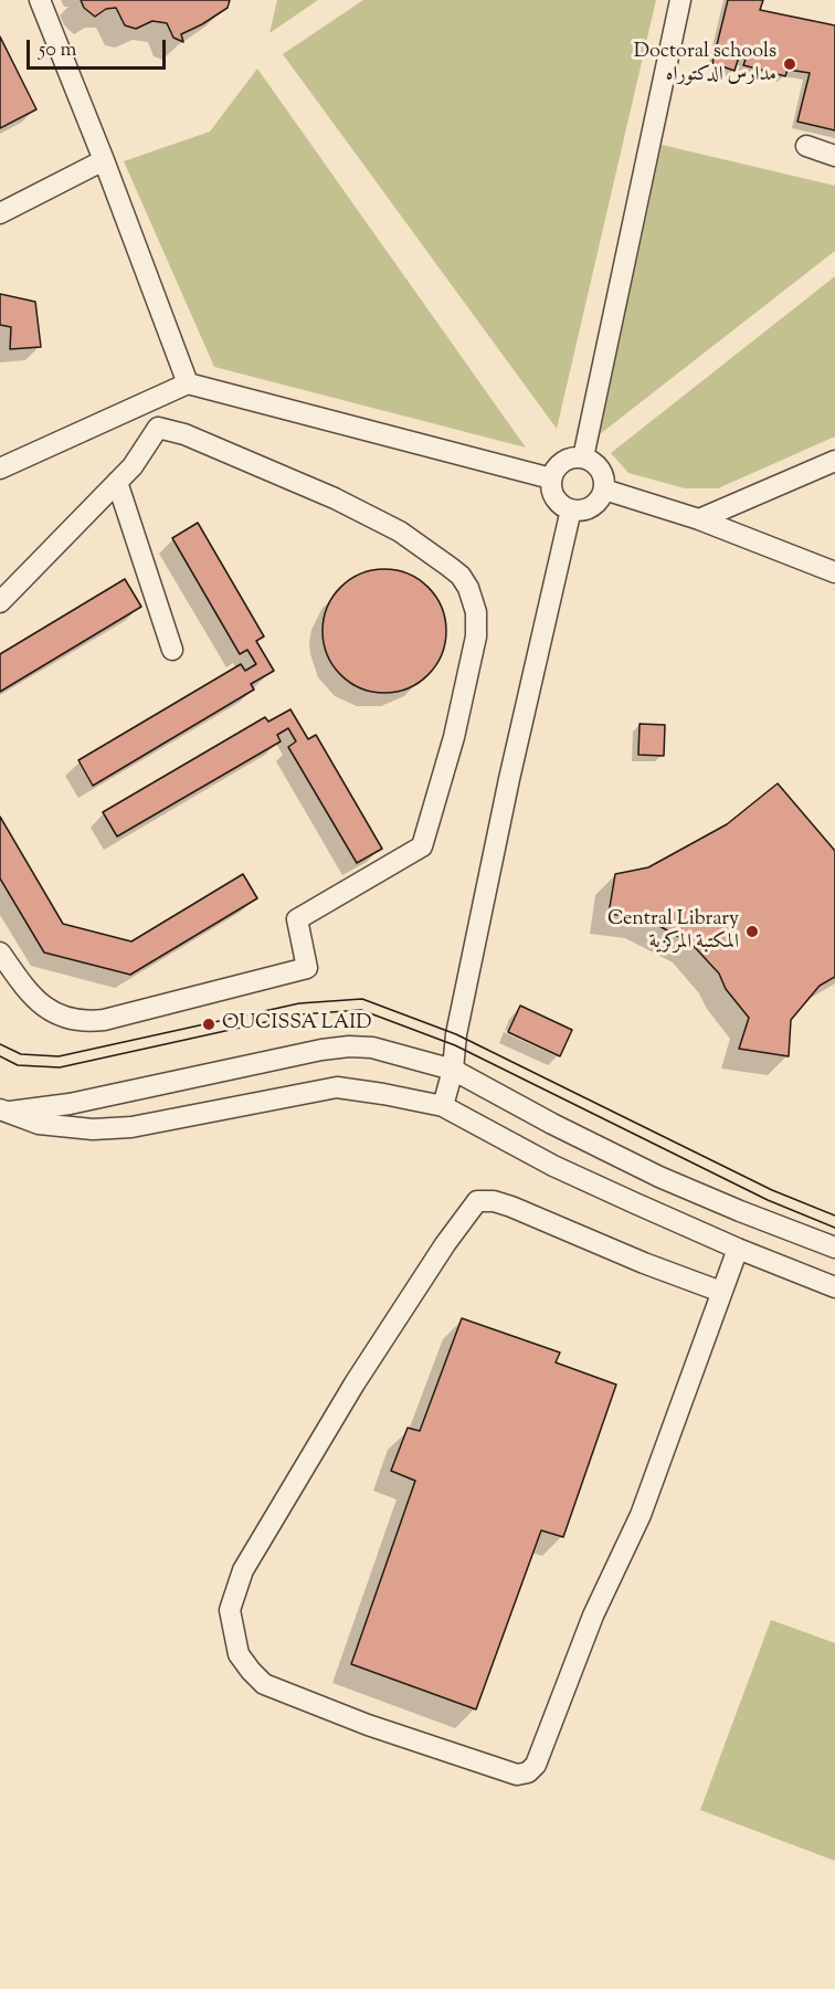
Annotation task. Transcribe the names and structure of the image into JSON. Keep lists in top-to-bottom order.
{
  "places": ["Doctoral schools مدارس الدكتوراه", "Central Library المكتبة المركزية", "OUCISSA LAID"],
  "scale_bar": "50 m"
}
